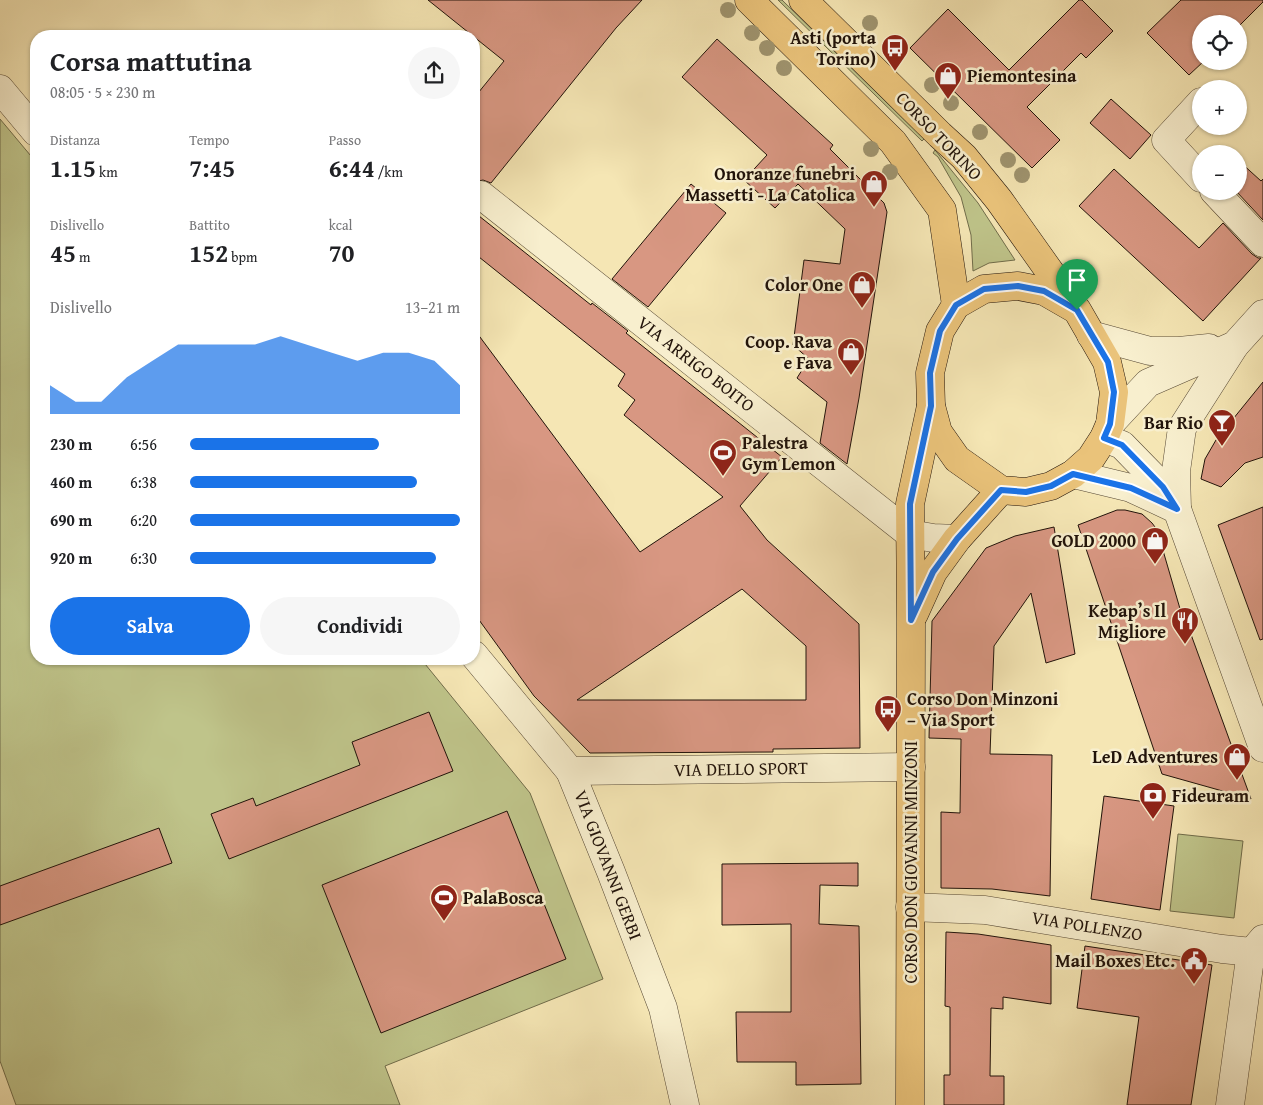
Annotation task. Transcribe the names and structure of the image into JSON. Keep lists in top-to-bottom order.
{
  "streets": {
    "main road": ["CORSO TORINO", "CORSO DON GIOVANNI MINZONI"],
    "street": [
      "VIA ARRIGO BOITO",
      "VIA DELLO SPORT",
      "VIA GIOVANNI GERBI",
      "VIA POLLENZO"
    ]
  },
  "crossings": [
    ["VIA ARRIGO BOITO", "CORSO DON GIOVANNI MINZONI"],
    ["VIA DELLO SPORT", "CORSO DON GIOVANNI MINZONI"],
    ["VIA DELLO SPORT", "VIA GIOVANNI GERBI"],
    ["CORSO DON GIOVANNI MINZONI", "VIA POLLENZO"]
  ],
  "places": {
    "bus stop": ["Asti (porta Torino)", "Corso Don Minzoni – Via Sport"],
    "shop": [
      "Piemontesina",
      "Onoranze funebri Massetti - La Catolica",
      "Color One",
      "Coop. Rava e Fava",
      "GOLD 2000",
      "LeD Adventures"
    ],
    "bar": ["Bar Rio"],
    "sports": ["Palestra Gym Lemon", "PalaBosca"],
    "restaurant": ["Kebap’s Il Migliore"],
    "bank": ["Fideuram"],
    "public building": ["Mail Boxes Etc."]
  },
  "page": {
    "map_buttons": ["+", "−"],
    "heading": ["Corsa mattutina", "08:05 · 5 × 230 m"],
    "stats": [
      ["Distanza", "1.15 km"],
      ["Tempo", "7:45"],
      ["Passo", "6:44 /km"],
      ["Dislivello", "45 m"],
      ["Battito", "152 bpm"],
      ["kcal", "70"]
    ],
    "chart": ["Dislivello", "13–21 m"],
    "list": [
      {
        "name": "230 m",
        "note": "6:56"
      },
      {
        "name": "460 m",
        "note": "6:38"
      },
      {
        "name": "690 m",
        "note": "6:20"
      },
      {
        "name": "920 m",
        "note": "6:30"
      }
    ],
    "buttons": ["Salva", "Condividi"]
  }
}
